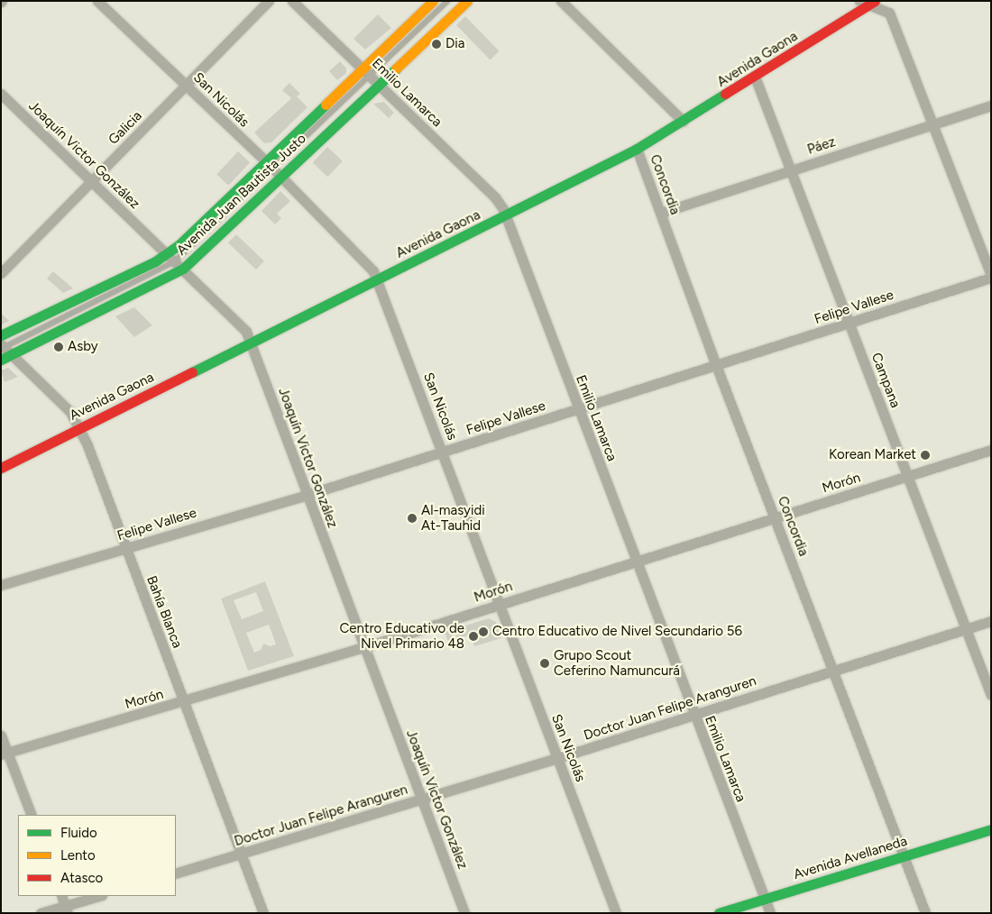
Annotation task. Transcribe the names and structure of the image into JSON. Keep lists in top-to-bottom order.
{
  "streets": {
    "main road": ["Avenida Gaona", "Avenida Juan Bautista Justo", "Avenida Avellaneda"],
    "street": [
      "Emilio Lamarca",
      "San Nicolás",
      "Galicia",
      "Páez",
      "Joaquín Victor González",
      "Concordia",
      "Felipe Vallese",
      "Campana",
      "Morón",
      "Bahía Blanca",
      "Doctor Juan Felipe Aranguren"
    ]
  },
  "crossings": [
    ["Avenida Gaona", "Emilio Lamarca"],
    ["Avenida Gaona", "San Nicolás"],
    ["Avenida Gaona", "Joaquín Victor González"],
    ["Avenida Gaona", "Concordia"],
    ["Avenida Gaona", "Campana"],
    ["Avenida Gaona", "Bahía Blanca"],
    ["Emilio Lamarca", "Avenida Juan Bautista Justo"],
    ["Emilio Lamarca", "Felipe Vallese"],
    ["Emilio Lamarca", "Morón"],
    ["Emilio Lamarca", "Doctor Juan Felipe Aranguren"],
    ["Emilio Lamarca", "Avenida Avellaneda"],
    ["San Nicolás", "Galicia"],
    ["San Nicolás", "Avenida Juan Bautista Justo"],
    ["San Nicolás", "Felipe Vallese"],
    ["San Nicolás", "Morón"],
    ["San Nicolás", "Doctor Juan Felipe Aranguren"],
    ["Galicia", "Joaquín Victor González"],
    ["Páez", "Concordia"],
    ["Páez", "Campana"],
    ["Joaquín Victor González", "Avenida Juan Bautista Justo"],
    ["Joaquín Victor González", "Felipe Vallese"],
    ["Joaquín Victor González", "Morón"],
    ["Joaquín Victor González", "Doctor Juan Felipe Aranguren"],
    ["Concordia", "Felipe Vallese"],
    ["Concordia", "Morón"],
    ["Concordia", "Doctor Juan Felipe Aranguren"],
    ["Concordia", "Avenida Avellaneda"],
    ["Avenida Juan Bautista Justo", "Bahía Blanca"],
    ["Felipe Vallese", "Campana"],
    ["Felipe Vallese", "Bahía Blanca"],
    ["Campana", "Morón"],
    ["Campana", "Doctor Juan Felipe Aranguren"],
    ["Morón", "Bahía Blanca"],
    ["Bahía Blanca", "Doctor Juan Felipe Aranguren"]
  ],
  "places": [
    "Dia",
    "Asby",
    "Korean Market",
    "Al-masyidi At-Tauhid",
    "Centro Educativo de Nivel Secundario 56",
    "Centro Educativo de Nivel Primario 48",
    "Grupo Scout Ceferino Namuncurá"
  ],
  "legend": ["Fluido", "Lento", "Atasco"]
}
